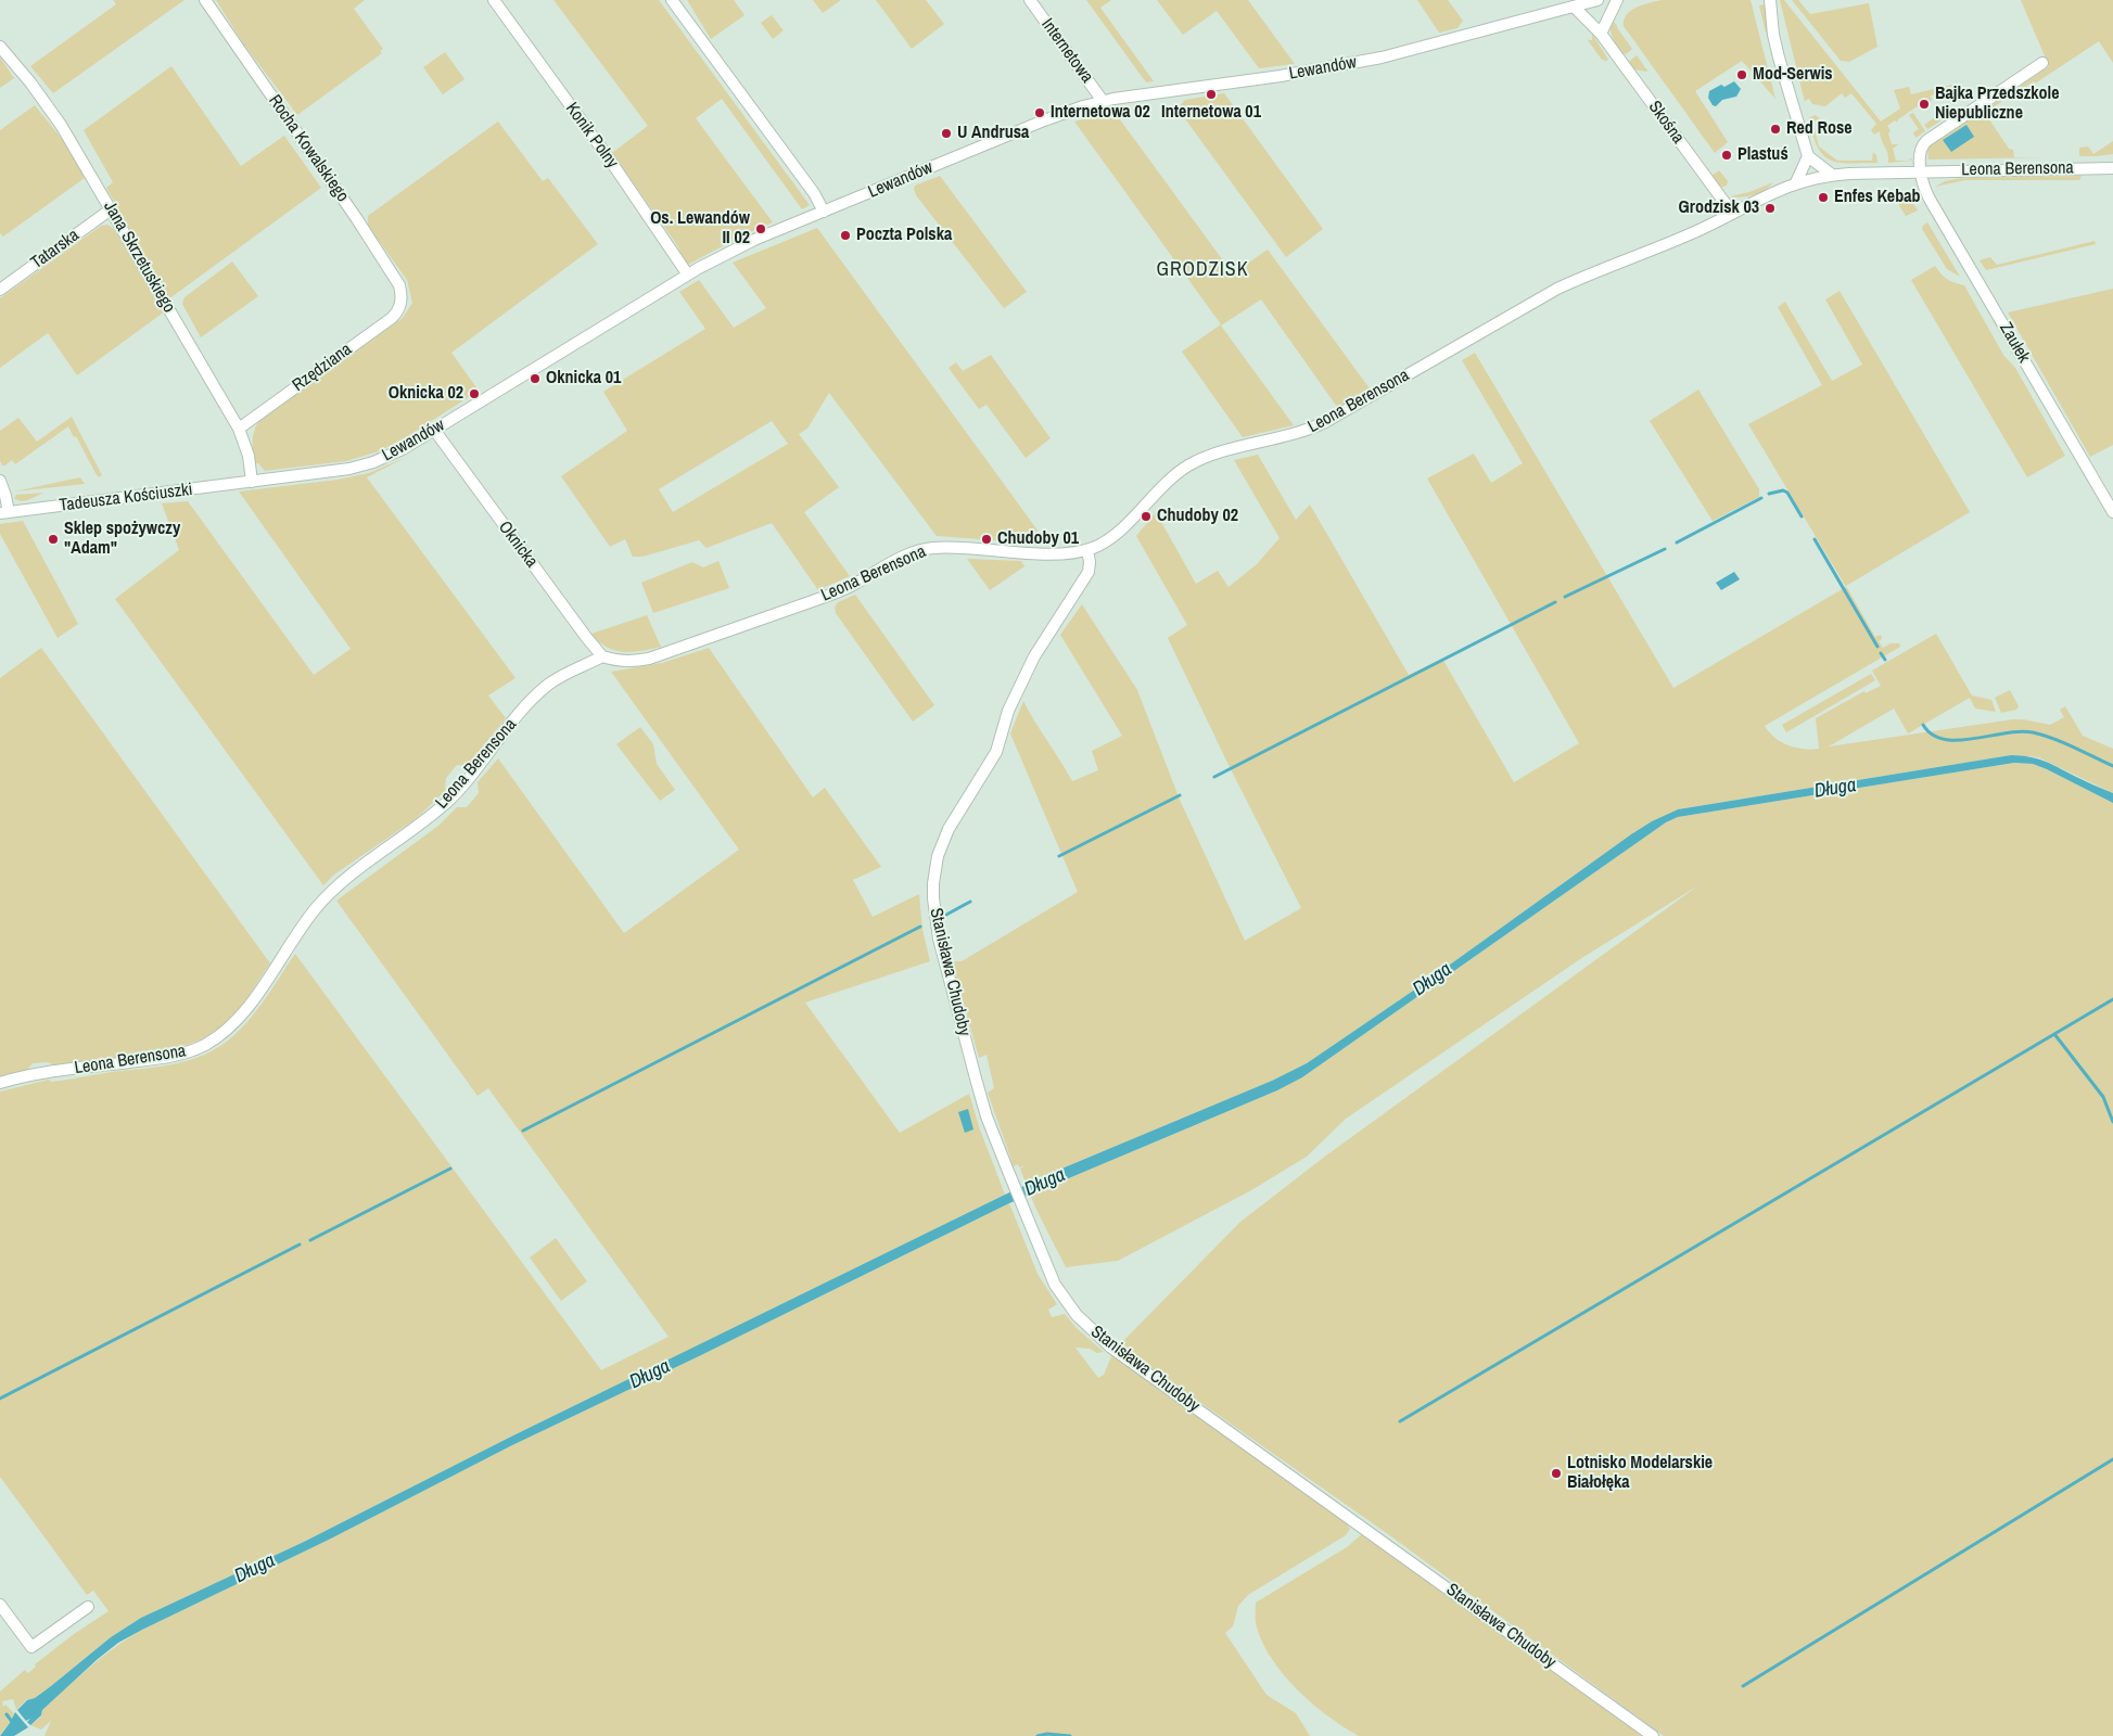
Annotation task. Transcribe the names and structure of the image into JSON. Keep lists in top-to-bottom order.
{
  "streets": {
    "street": [
      "Internetowa",
      "Lewandów",
      "Skośna",
      "Konik Polny",
      "Rocha Kowalskiego",
      "Leona Berensona",
      "Tatarska",
      "Jana Skrzetuskiego",
      "Zaułek",
      "Rzędziana",
      "Tadeusza Kościuszki",
      "Oknicka",
      "Stanisława Chudoby"
    ]
  },
  "crossings": [
    ["Internetowa", "Lewandów"],
    ["Lewandów", "Skośna"],
    ["Lewandów", "Konik Polny"],
    ["Lewandów", "Jana Skrzetuskiego"],
    ["Lewandów", "Tadeusza Kościuszki"],
    ["Lewandów", "Oknicka"],
    ["Skośna", "Leona Berensona"],
    ["Rocha Kowalskiego", "Rzędziana"],
    ["Leona Berensona", "Zaułek"],
    ["Leona Berensona", "Oknicka"],
    ["Leona Berensona", "Stanisława Chudoby"],
    ["Tatarska", "Jana Skrzetuskiego"],
    ["Jana Skrzetuskiego", "Rzędziana"],
    ["Jana Skrzetuskiego", "Tadeusza Kościuszki"]
  ],
  "districts": ["GRODZISK"],
  "water": ["Długa"],
  "places": [
    "Mod-Serwis",
    "Internetowa 01",
    "Bajka Przedszkole Niepubliczne",
    "Internetowa 02",
    "Red Rose",
    "U Andrusa",
    "Plastuś",
    "Enfes Kebab",
    "Grodzisk 03",
    "Os. Lewandów II 02",
    "Poczta Polska",
    "Oknicka 01",
    "Oknicka 02",
    "Chudoby 02",
    "Sklep spożywczy \"Adam\"",
    "Chudoby 01",
    "Lotnisko Modelarskie Białołęka"
  ]
}
